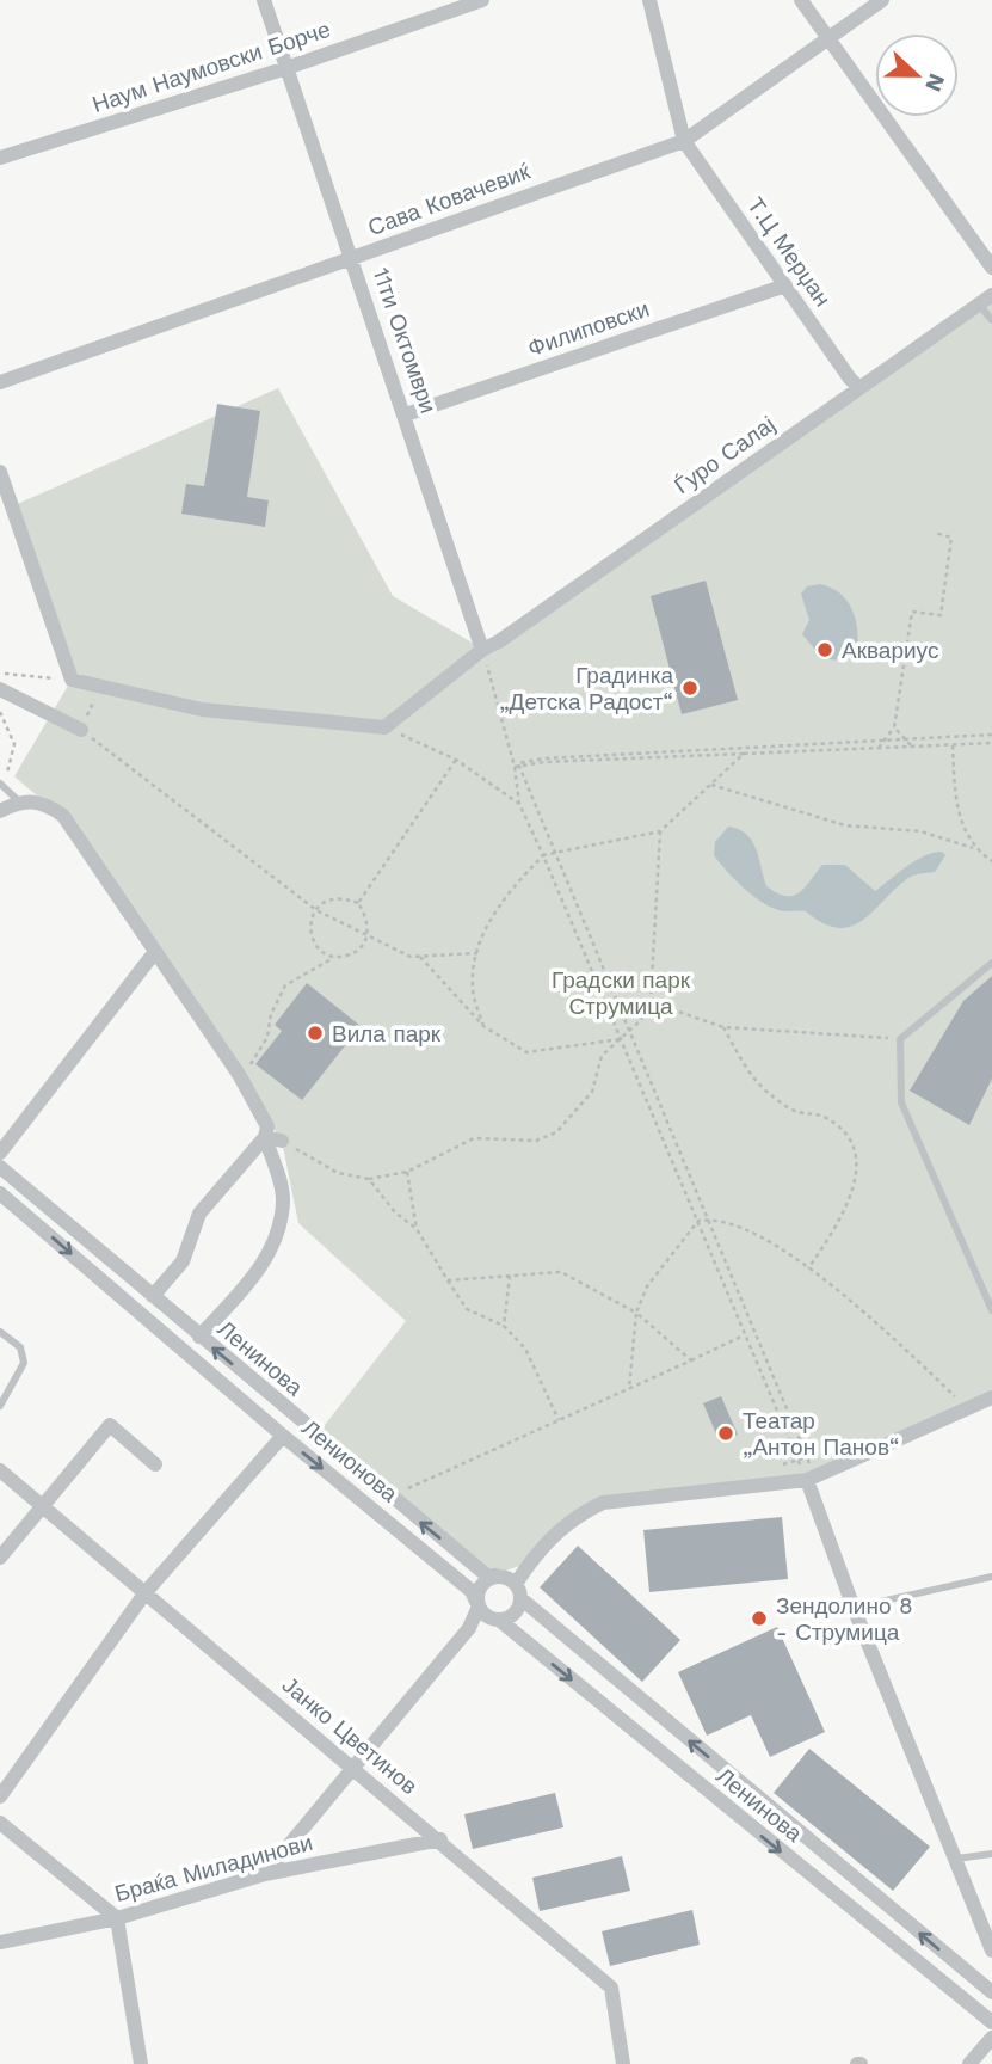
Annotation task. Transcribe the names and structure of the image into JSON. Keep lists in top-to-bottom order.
{
  "streets": {
    "street": [
      "Наум Наумовски Борче",
      "Сава Ковачевиќ",
      "Т.Ц Мерџан",
      "Филиповски",
      "11ти Октомври",
      "Ѓуро Салај",
      "Ленинова",
      "Ленионова",
      "Јанко Цветинов",
      "Браќа Миладинови"
    ]
  },
  "crossings": [
    ["Наум Наумовски Борче", "11ти Октомври"],
    ["Сава Ковачевиќ", "Т.Ц Мерџан"],
    ["Сава Ковачевиќ", "11ти Октомври"],
    ["Т.Ц Мерџан", "Филиповски"],
    ["Т.Ц Мерџан", "Ѓуро Салај"],
    ["Филиповски", "11ти Октомври"],
    ["11ти Октомври", "Ѓуро Салај"],
    ["Ленинова", "Ленионова"],
    ["Јанко Цветинов", "Браќа Миладинови"]
  ],
  "one_way": ["Ленионова"],
  "parks": ["Градски парк Струмица"],
  "places": [
    "Аквариус",
    "Градинка „Детска Радост“",
    "Вила парк",
    "Театар „Антон Панов“",
    "Зендолино 8 - Струмица"
  ],
  "north": "right"
}
